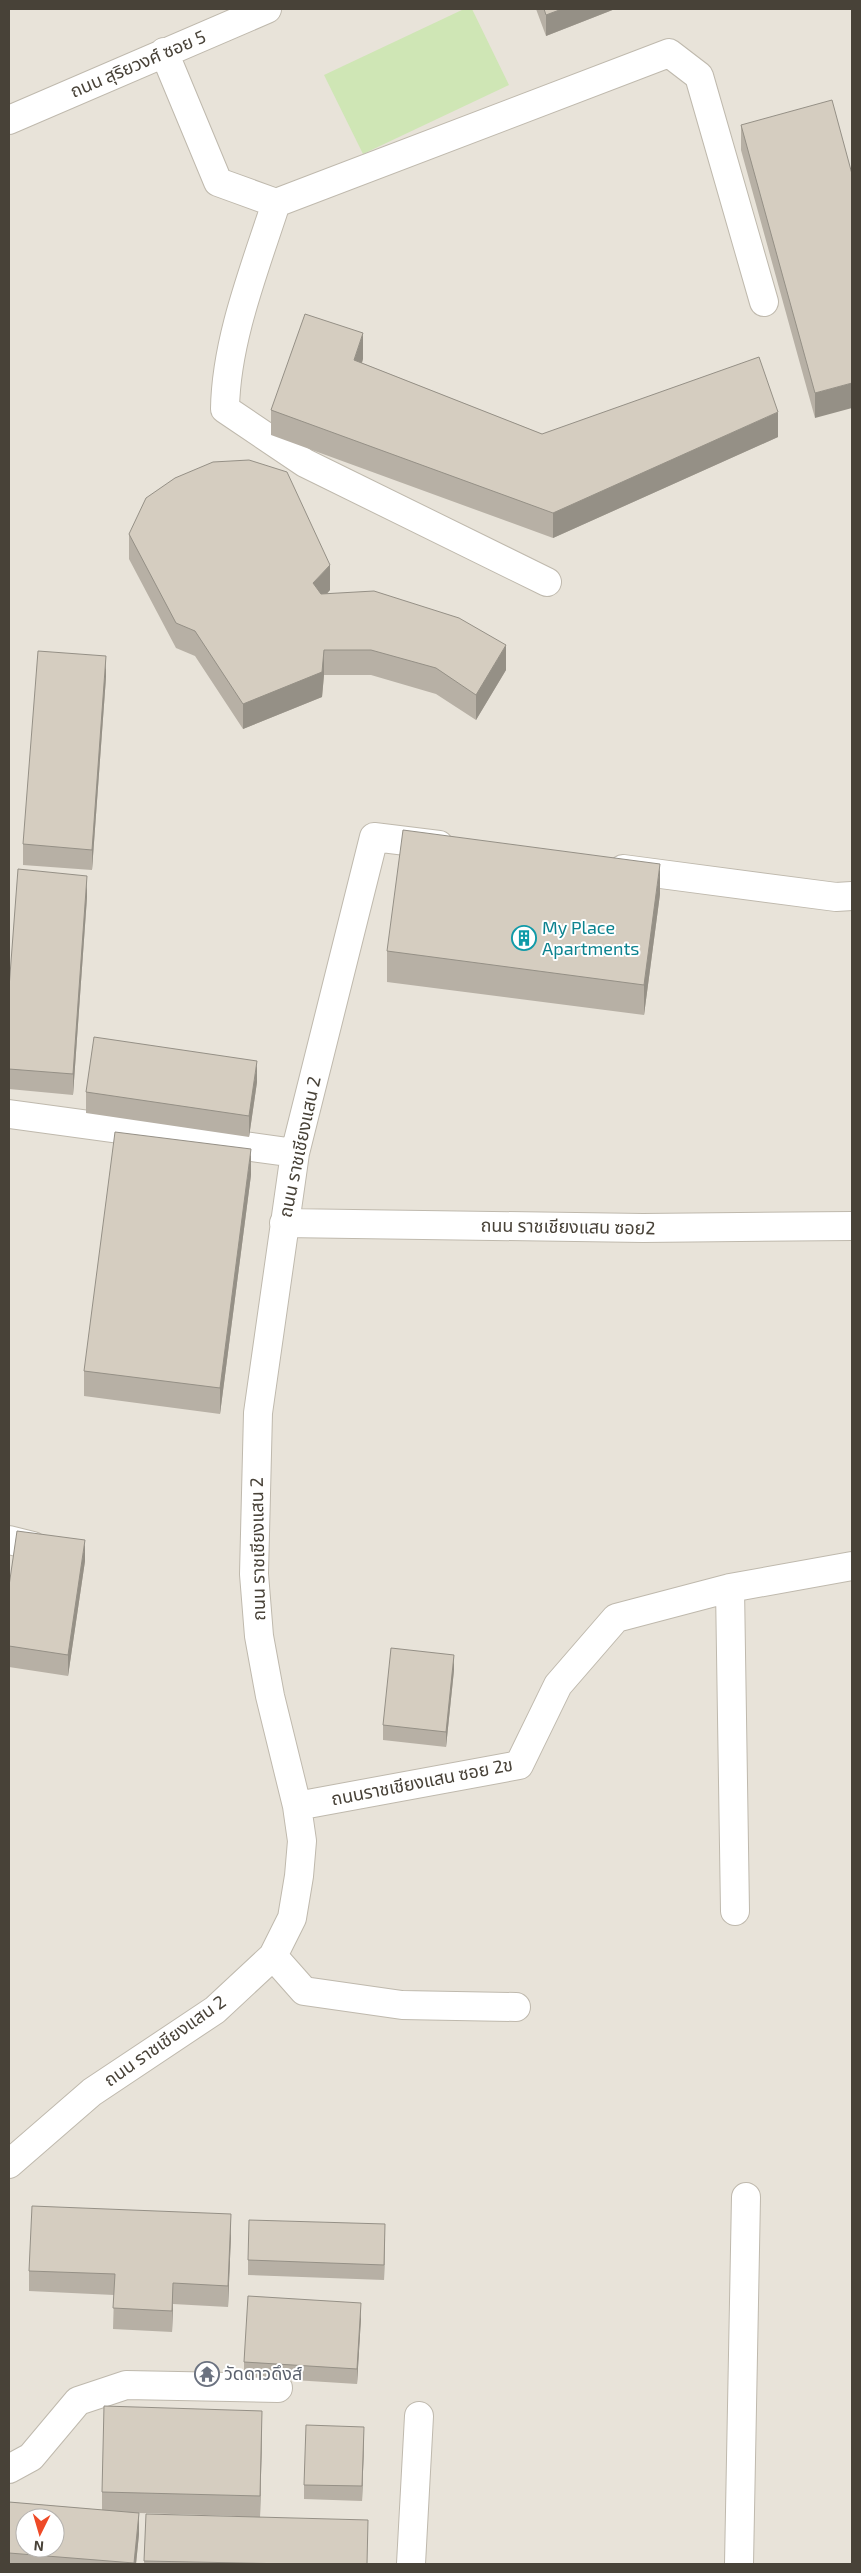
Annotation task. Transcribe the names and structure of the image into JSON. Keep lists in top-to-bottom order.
{
  "streets": {
    "street": [
      "ถนน สุริยวงศ์ ซอย 5",
      "ถนน ราชเชียงแสน 2",
      "ถนน ราชเชียงแสน ซอย2",
      "ถนนราชเชียงแสน ซอย 2ข"
    ]
  },
  "crossings": [
    ["ถนน ราชเชียงแสน 2", "ถนน ราชเชียงแสน ซอย2"],
    ["ถนน ราชเชียงแสน 2", "ถนนราชเชียงแสน ซอย 2ข"]
  ],
  "places": {
    "building": ["My Place Apartments"],
    "temple": ["วัดดาวดึงส์"]
  },
  "north": "bottom"
}
